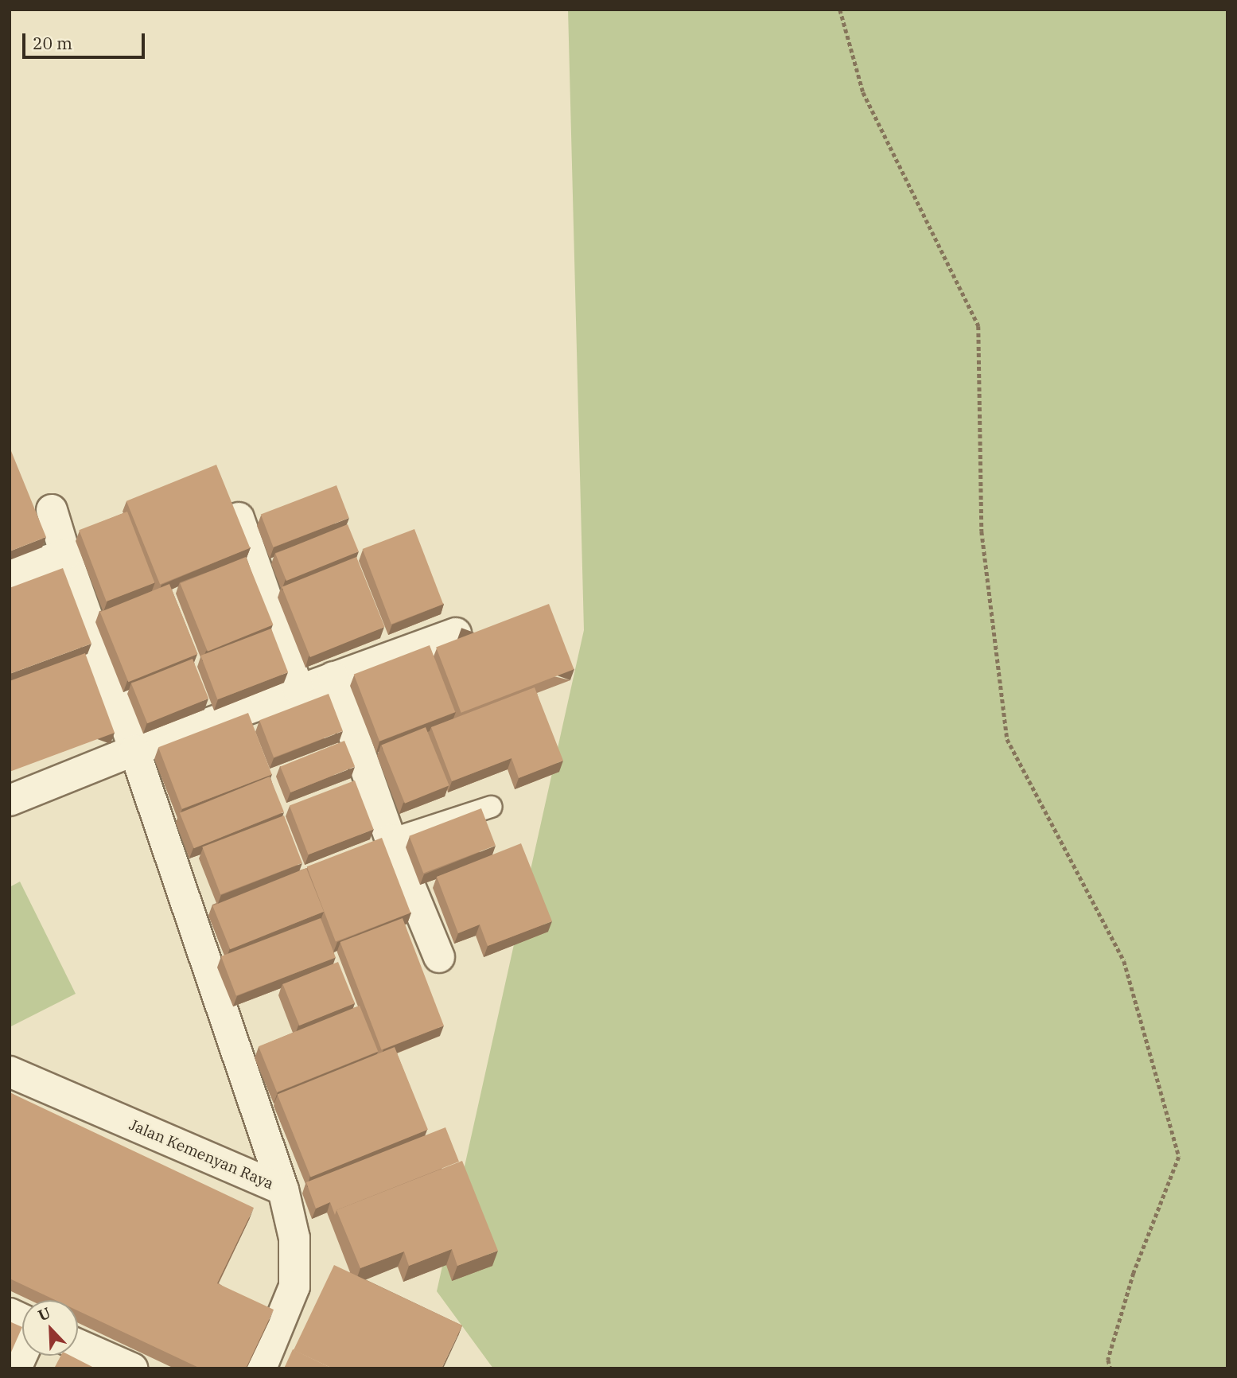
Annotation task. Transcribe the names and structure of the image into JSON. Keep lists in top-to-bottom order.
{
  "streets": {
    "street": ["Jalan Kemenyan Raya"]
  },
  "scale_bar": "20 m",
  "north": "top left"
}
